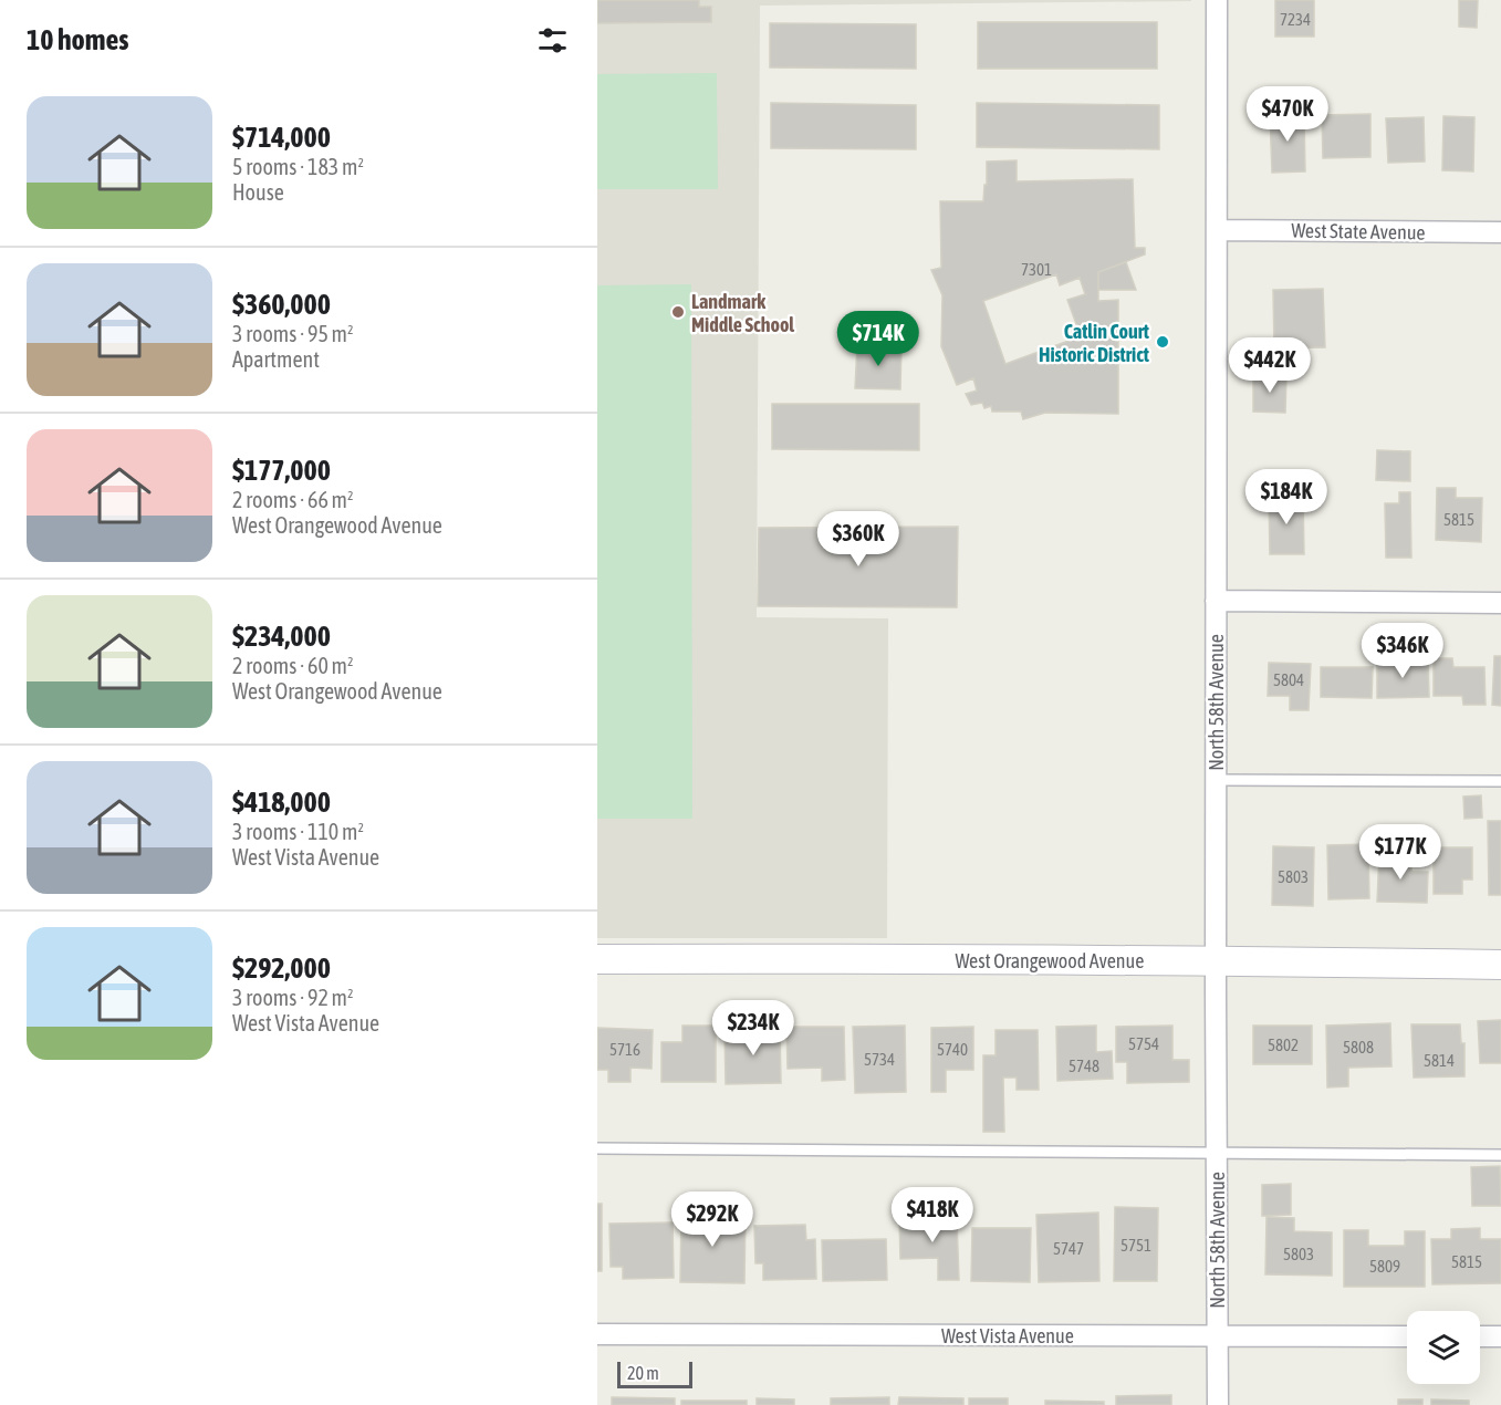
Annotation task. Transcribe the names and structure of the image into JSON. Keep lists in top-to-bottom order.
{
  "streets": {
    "street": [
      "West State Avenue",
      "North 58th Avenue",
      "West Orangewood Avenue",
      "West Vista Avenue"
    ]
  },
  "crossings": [
    ["West State Avenue", "North 58th Avenue"],
    ["North 58th Avenue", "West Orangewood Avenue"],
    ["North 58th Avenue", "West Vista Avenue"]
  ],
  "places": ["Landmark Middle School", "Catlin Court Historic District"],
  "house_numbers": [
    "7234",
    "7301",
    "5815",
    "5804",
    "5803",
    "5754",
    "5802",
    "5808",
    "5716",
    "5740",
    "5734",
    "5814",
    "5748",
    "5751",
    "5747",
    "5803",
    "5815",
    "5809"
  ],
  "scale_bar": "20 m",
  "page": {
    "heading": "10 homes",
    "list": [
      {
        "name": "$714,000",
        "note": "5 rooms · 183 m² · House"
      },
      {
        "name": "$360,000",
        "note": "3 rooms · 95 m² · Apartment"
      },
      {
        "name": "$177,000",
        "note": "2 rooms · 66 m² · West Orangewood Avenue"
      },
      {
        "name": "$234,000",
        "note": "2 rooms · 60 m² · West Orangewood Avenue"
      },
      {
        "name": "$418,000",
        "note": "3 rooms · 110 m² · West Vista Avenue"
      },
      {
        "name": "$292,000",
        "note": "3 rooms · 92 m² · West Vista Avenue"
      }
    ],
    "price": [
      "$470K",
      "$714K",
      "$442K",
      "$184K",
      "$360K",
      "$346K",
      "$177K",
      "$234K",
      "$418K",
      "$292K"
    ],
    "scale": "20 m"
  }
}
